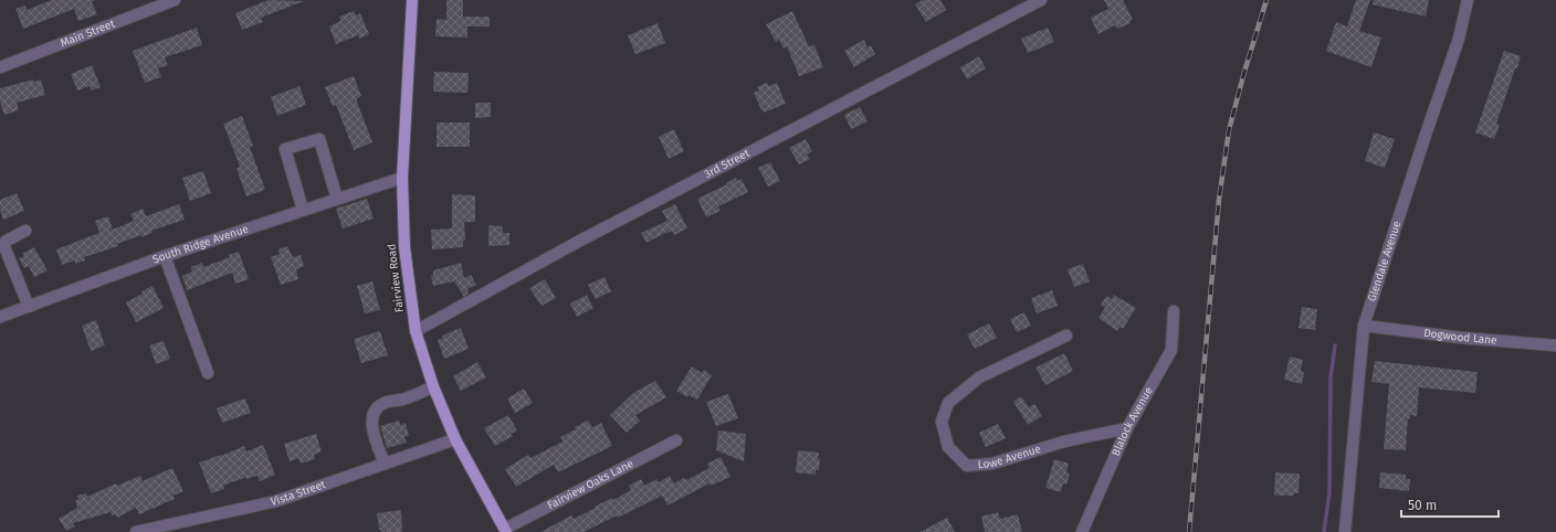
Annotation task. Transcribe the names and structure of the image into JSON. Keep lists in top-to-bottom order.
{
  "streets": {
    "main road": ["Fairview Road"],
    "street": [
      "Main Street",
      "3rd Street",
      "South Ridge Avenue",
      "Glendale Avenue",
      "Dogwood Lane",
      "Blalock Avenue",
      "Lowe Avenue",
      "Fairview Oaks Lane",
      "Vista Street"
    ]
  },
  "crossings": [
    ["3rd Street", "Fairview Road"],
    ["South Ridge Avenue", "Fairview Road"],
    ["Glendale Avenue", "Dogwood Lane"],
    ["Fairview Road", "Fairview Oaks Lane"],
    ["Fairview Road", "Vista Street"],
    ["Blalock Avenue", "Lowe Avenue"]
  ],
  "scale_bar": "50 m"
}
